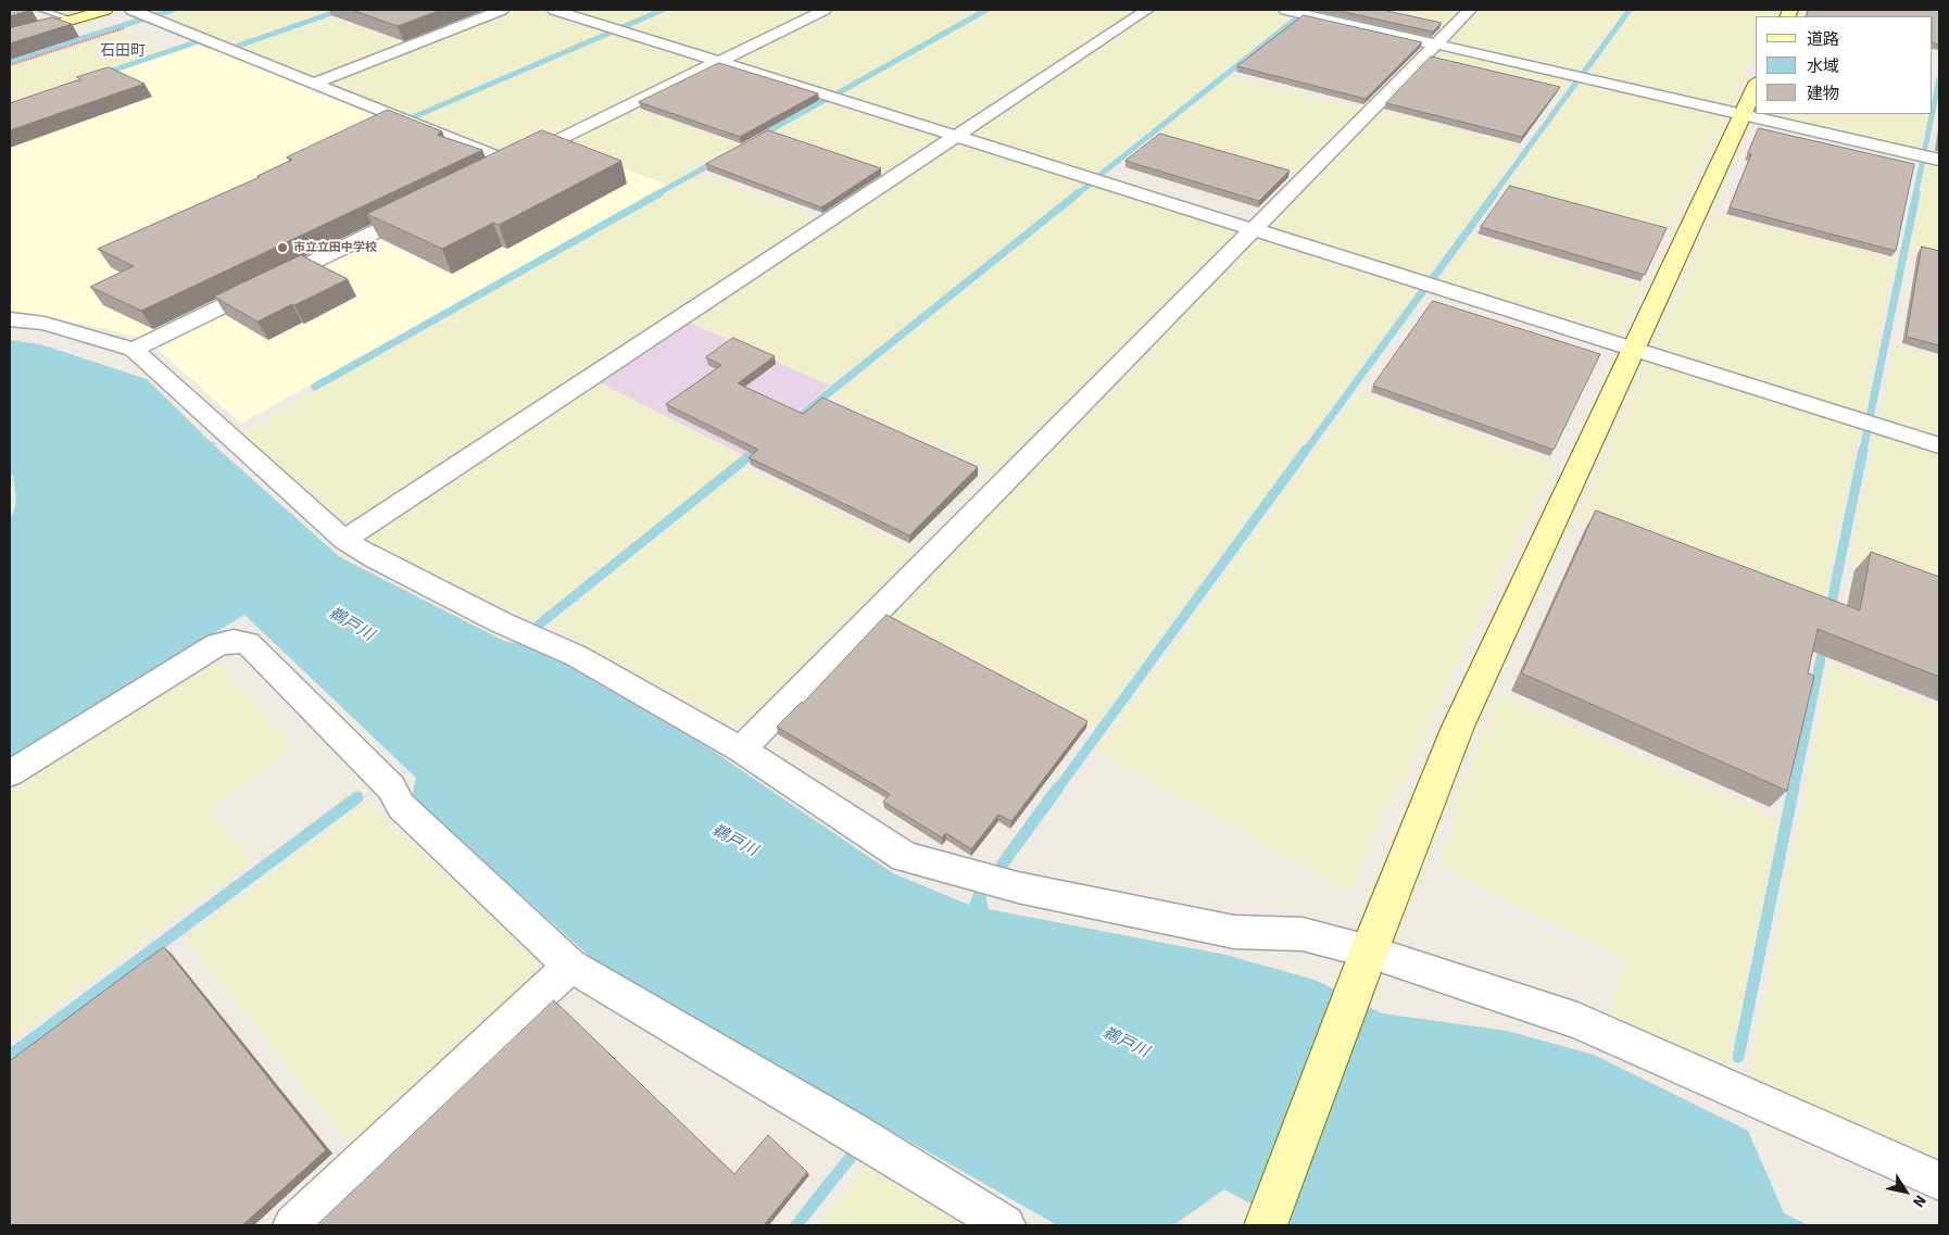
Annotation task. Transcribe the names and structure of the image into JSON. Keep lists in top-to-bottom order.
{
  "districts": ["石田町"],
  "water": ["鵜戸川"],
  "places": ["市立立田中学校"],
  "legend": ["道路", "水域", "建物"],
  "north": "bottom right"
}
